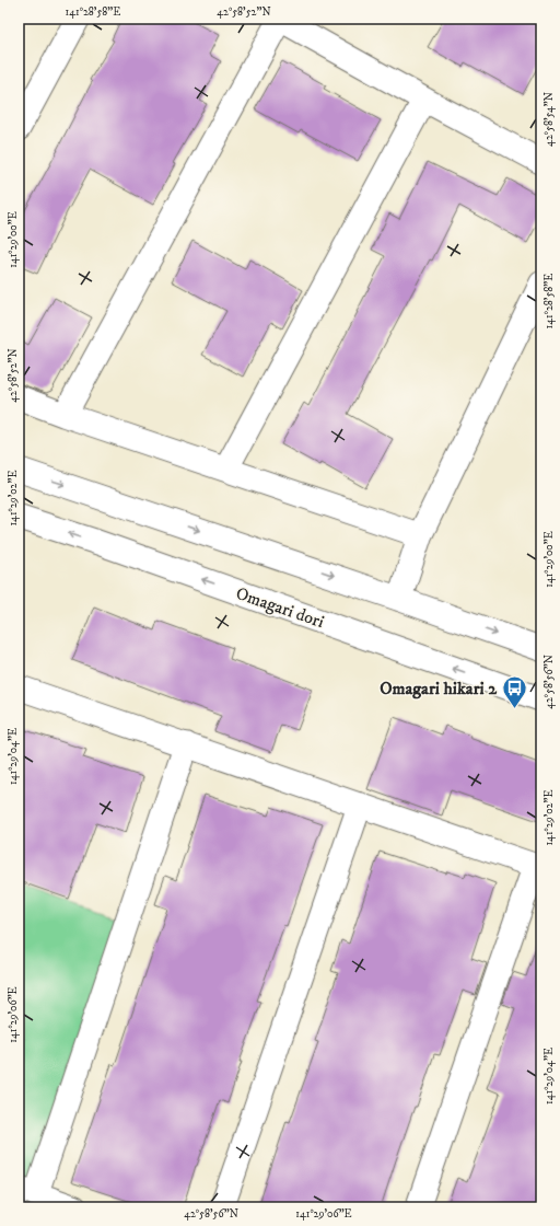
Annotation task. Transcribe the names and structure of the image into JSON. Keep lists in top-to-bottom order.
{
  "streets": {
    "street": ["Omagari dori"]
  },
  "places": {
    "bus stop": ["Omagari hikari 2"]
  },
  "coordinates": [
    "141°28'58\"E",
    "42°58'52\"N",
    "42°58'54\"N",
    "141°29'00\"E",
    "141°29'02\"E",
    "42°58'56\"N",
    "141°29'04\"E",
    "141°29'06\"E"
  ]
}
